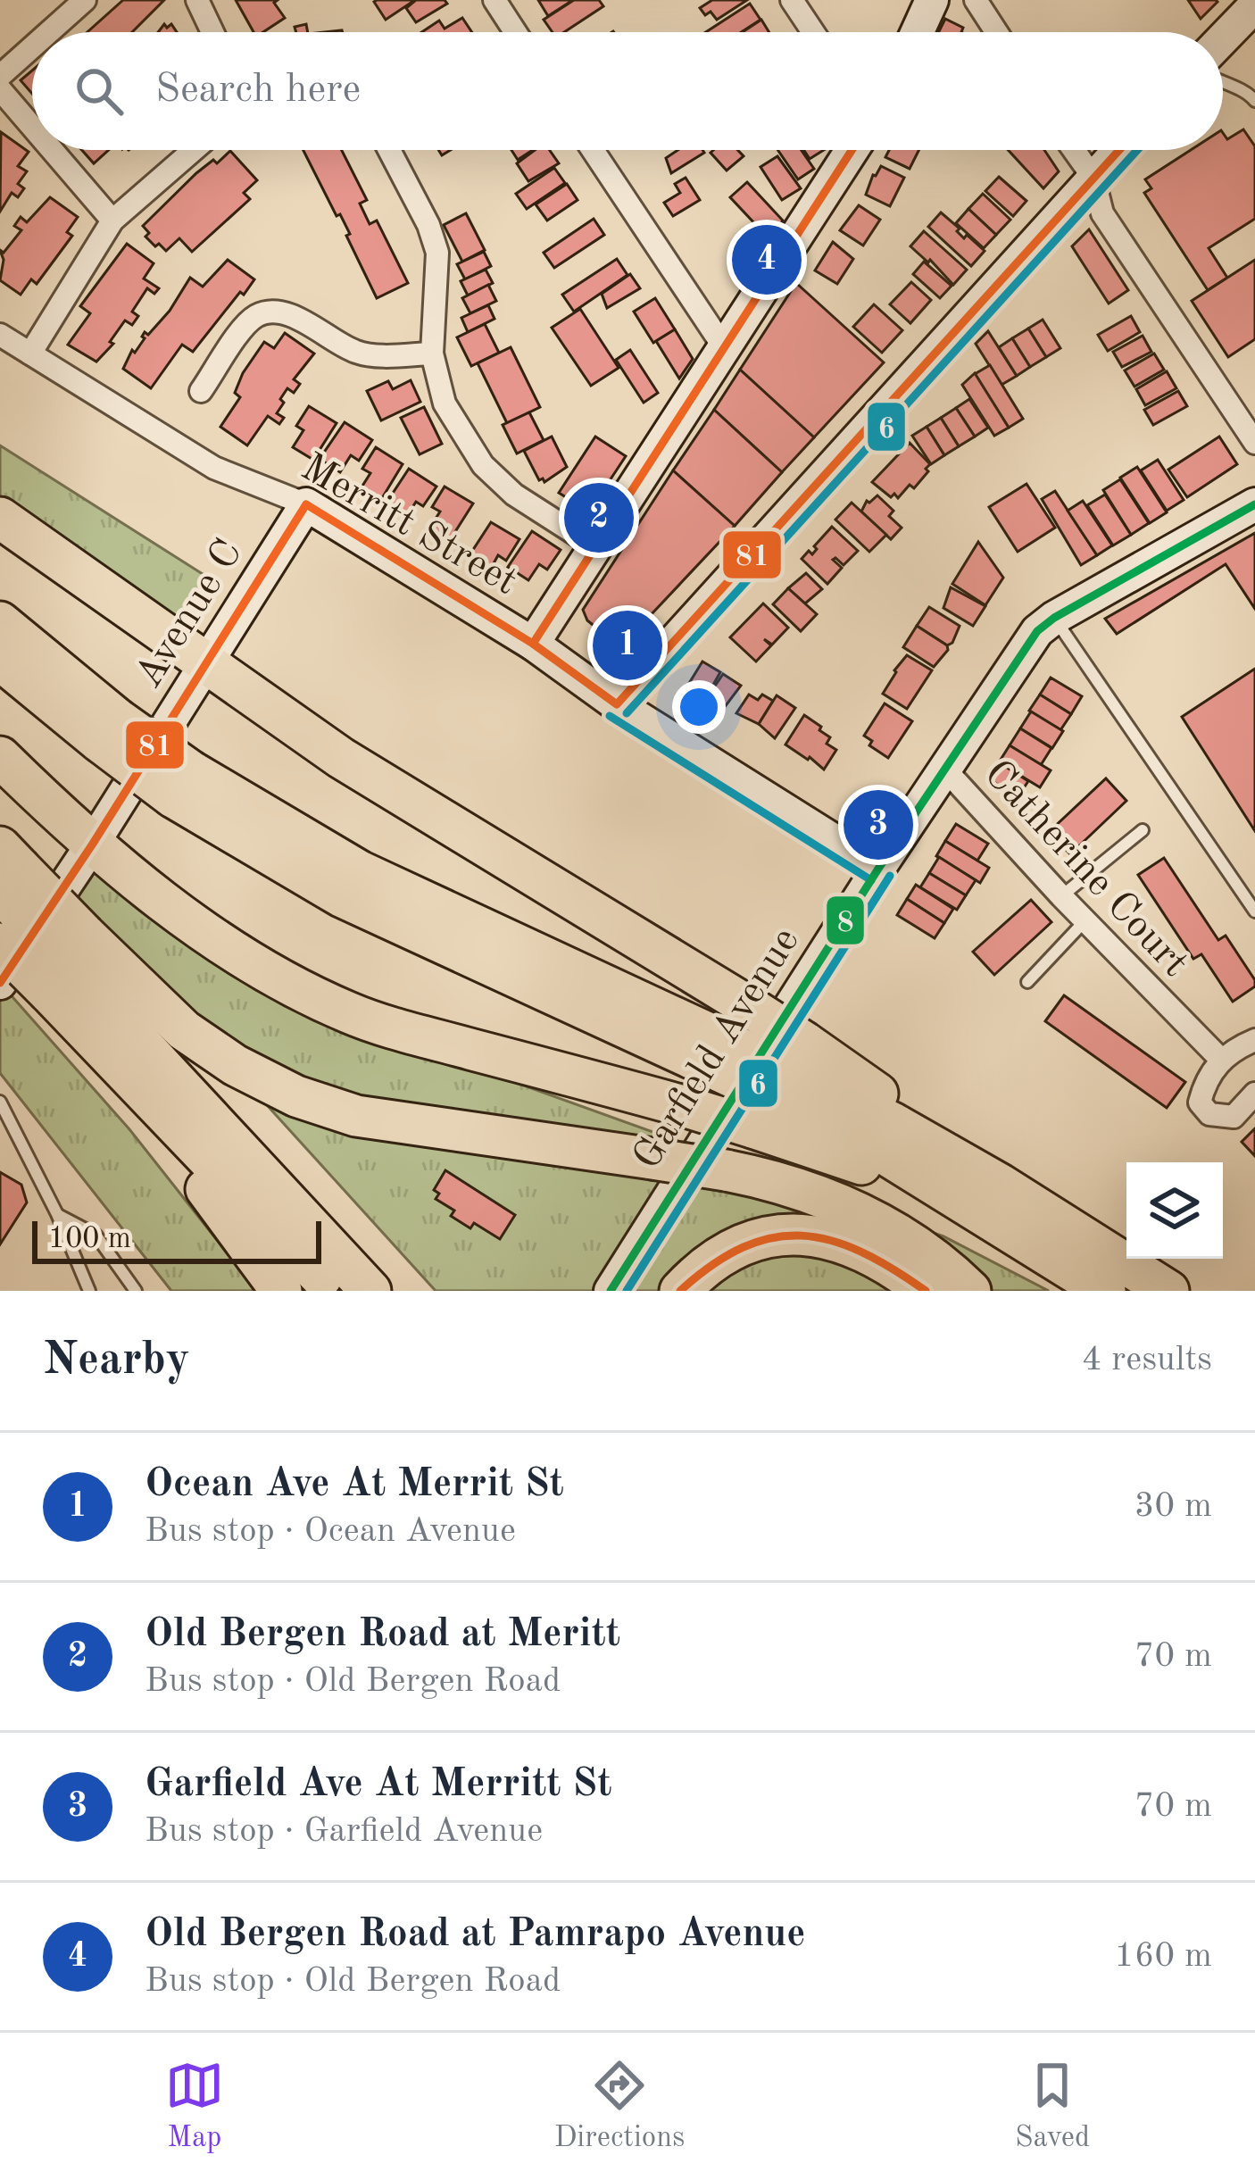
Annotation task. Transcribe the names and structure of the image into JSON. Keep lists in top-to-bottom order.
{
  "streets": {
    "main road": ["Merritt Street", "Avenue C", "Garfield Avenue"],
    "street": ["Catherine Court"]
  },
  "crossings": [
    ["Merritt Street", "Avenue C"],
    ["Merritt Street", "Garfield Avenue"],
    ["Catherine Court", "Garfield Avenue"]
  ],
  "lines": ["transit line 81", "transit line 6", "transit line 8"],
  "scale_bar": "100 m",
  "page": {
    "search": "Search here",
    "pins": [
      "4",
      "2",
      "1",
      "3"
    ],
    "scale": "100 m",
    "heading": ["Nearby", "4 results"],
    "list": [
      {
        "mark": "1",
        "name": "Ocean Ave At Merrit St",
        "note": "Bus stop · Ocean Avenue",
        "value": "30 m"
      },
      {
        "mark": "2",
        "name": "Old Bergen Road at Meritt",
        "note": "Bus stop · Old Bergen Road",
        "value": "70 m"
      },
      {
        "mark": "3",
        "name": "Garfield Ave At Merritt St",
        "note": "Bus stop · Garfield Avenue",
        "value": "70 m"
      },
      {
        "mark": "4",
        "name": "Old Bergen Road at Pamrapo Avenue",
        "note": "Bus stop · Old Bergen Road",
        "value": "160 m"
      }
    ],
    "nav": ["Map", "Directions", "Saved"]
  }
}
